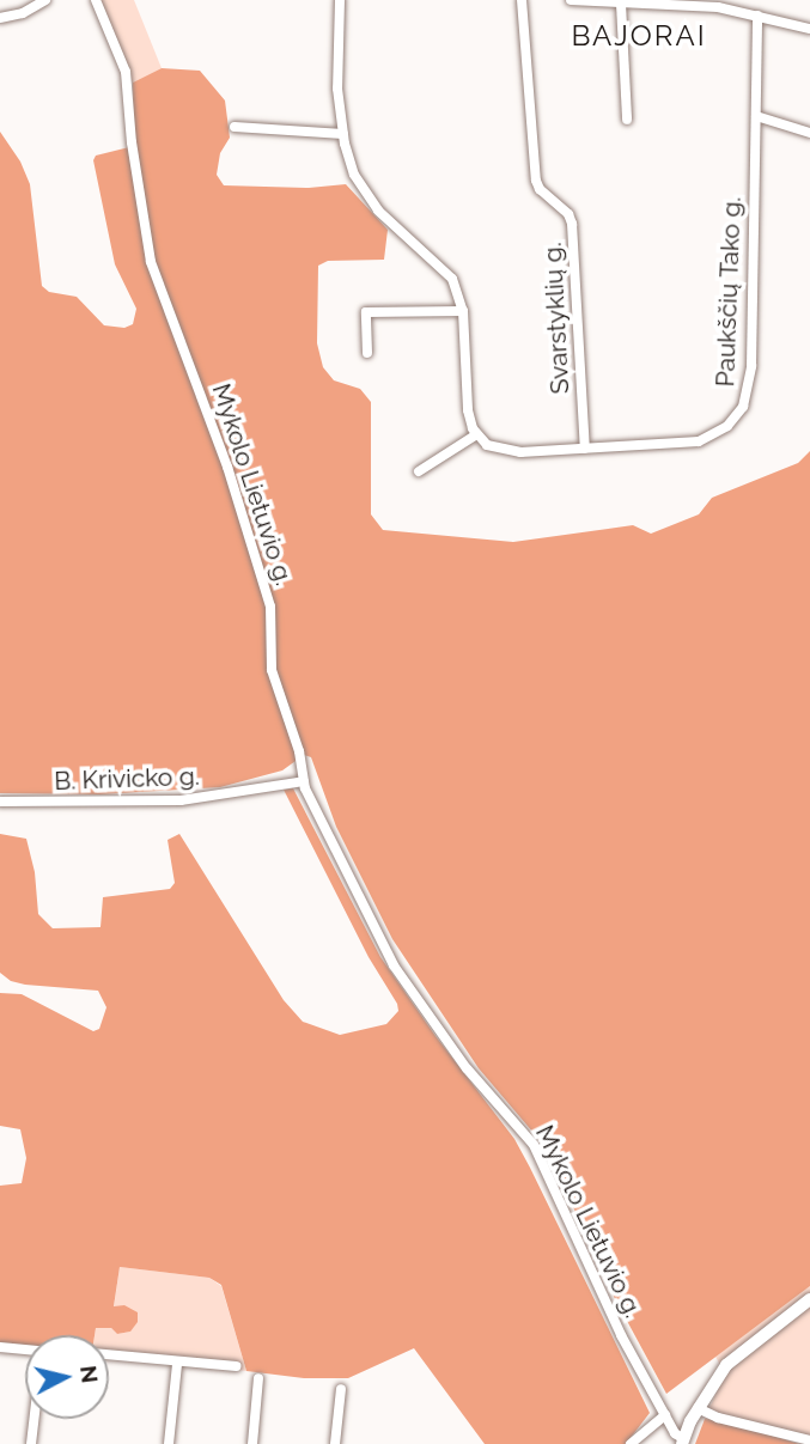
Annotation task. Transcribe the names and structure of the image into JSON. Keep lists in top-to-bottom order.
{
  "streets": {
    "street": [
      "Paukščių Tako g.",
      "Svarstyklių g.",
      "Mykolo Lietuvio g.",
      "B. Krivicko g."
    ]
  },
  "crossings": [
    ["Paukščių Tako g.", "Svarstyklių g."],
    ["Mykolo Lietuvio g.", "B. Krivicko g."]
  ],
  "districts": ["BAJORAI"],
  "north": "right"
}
